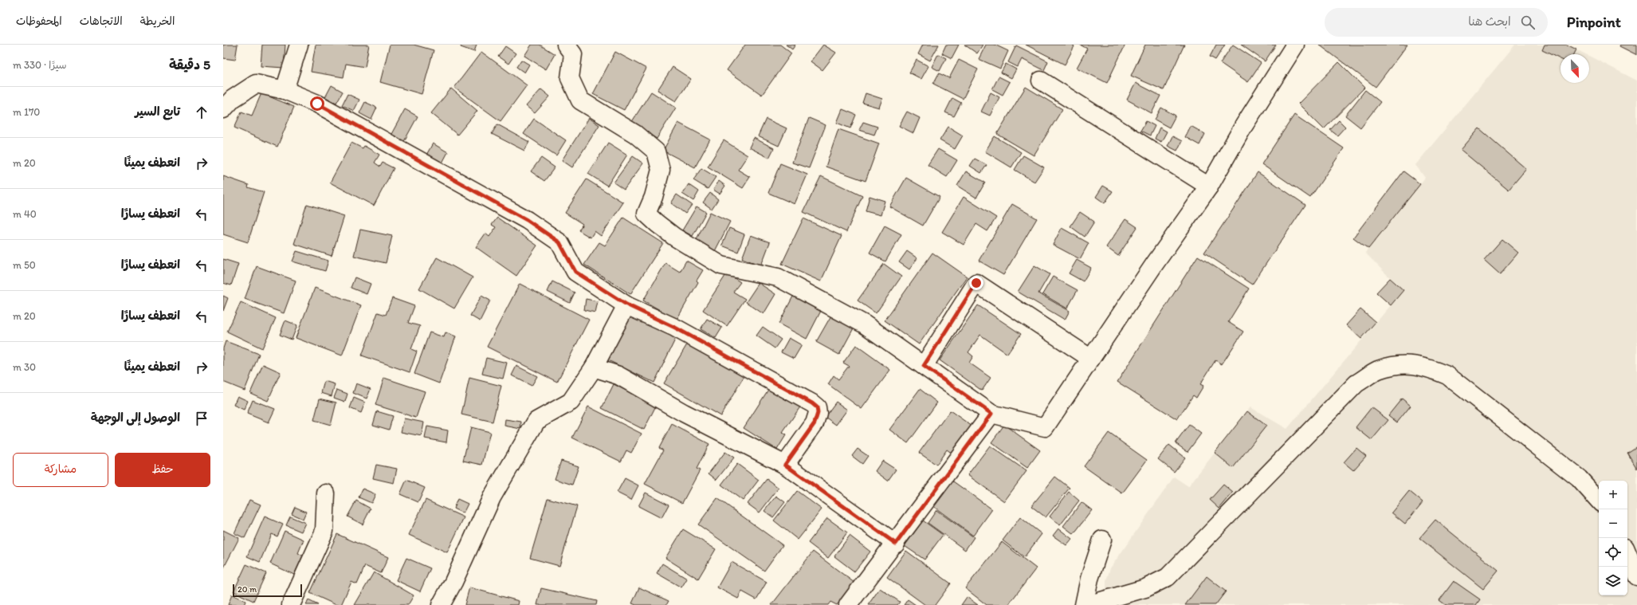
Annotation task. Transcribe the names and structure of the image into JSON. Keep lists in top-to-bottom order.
{
  "scale_bar": "20 m",
  "north": "bottom right",
  "page": {
    "header": "Pinpoint",
    "search": "ابحث هنا",
    "nav": ["الخريطة", "الاتجاهات", "المحفوظات"],
    "heading": ["5 دقيقة", "سيرًا · 330 m"],
    "list": [
      ["تابع السير", "170 m"],
      ["انعطف يمينًا", "20 m"],
      ["انعطف يسارًا", "40 m"],
      ["انعطف يسارًا", "50 m"],
      ["انعطف يسارًا", "20 m"],
      ["انعطف يمينًا", "30 m"],
      "الوصول إلى الوجهة"
    ],
    "buttons": ["حفظ", "مشاركة"],
    "map_buttons": ["+", "−"],
    "scale": "20 m"
  }
}
